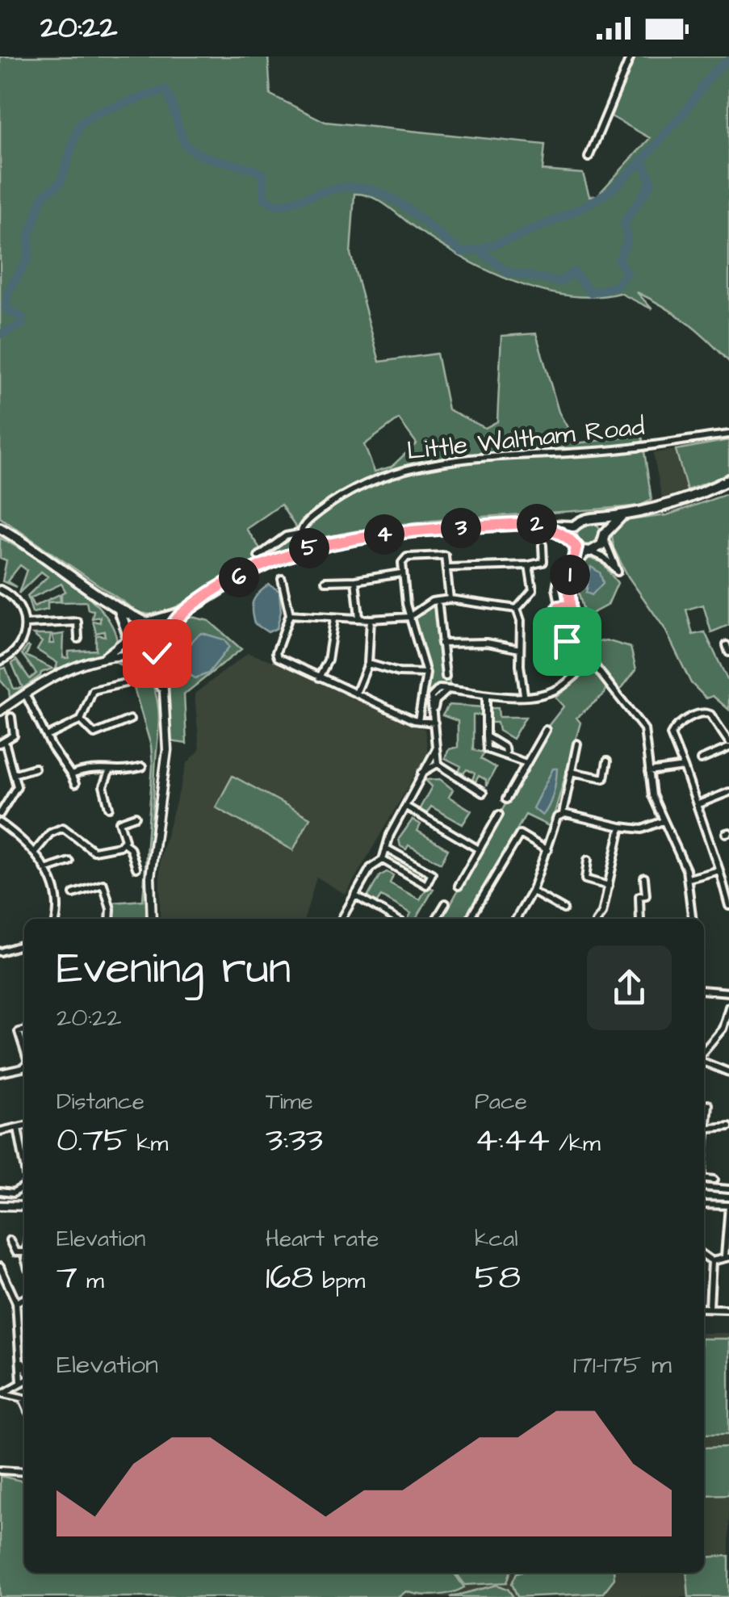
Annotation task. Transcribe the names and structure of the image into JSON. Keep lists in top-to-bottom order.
{
  "streets": {
    "street": ["Little Waltham Road"]
  },
  "page": {
    "status": "20:22",
    "pins": [
      "2",
      "3",
      "4",
      "5",
      "1",
      "6"
    ],
    "heading": ["Evening run", "20:22"],
    "stats": [
      ["Distance", "0.75 km"],
      ["Time", "3:33"],
      ["Pace", "4:44 /km"],
      ["Elevation", "7 m"],
      ["Heart rate", "168 bpm"],
      ["kcal", "58"]
    ],
    "chart": ["Elevation", "171–175 m"]
  }
}
